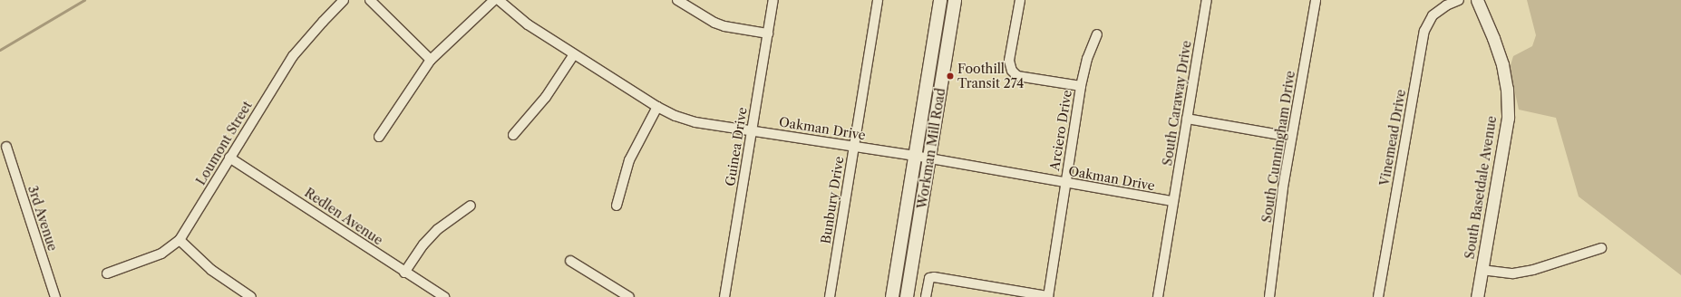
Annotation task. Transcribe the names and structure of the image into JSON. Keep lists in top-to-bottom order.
{
  "streets": {
    "main road": ["Workman Mill Road"],
    "street": [
      "South Caraway Drive",
      "Oakman Drive",
      "Arciero Drive",
      "Vinemead Drive",
      "Loumont Street",
      "Guinea Drive",
      "South Cunningham Drive",
      "South Basetdale Avenue",
      "Bunbury Drive",
      "Redlen Avenue",
      "3rd Avenue"
    ]
  },
  "crossings": [
    ["South Caraway Drive", "Oakman Drive"],
    ["Oakman Drive", "Arciero Drive"],
    ["Oakman Drive", "Guinea Drive"],
    ["Oakman Drive", "Workman Mill Road"],
    ["Oakman Drive", "Bunbury Drive"],
    ["Loumont Street", "Redlen Avenue"]
  ],
  "places": ["Foothill Transit 274"]
}
